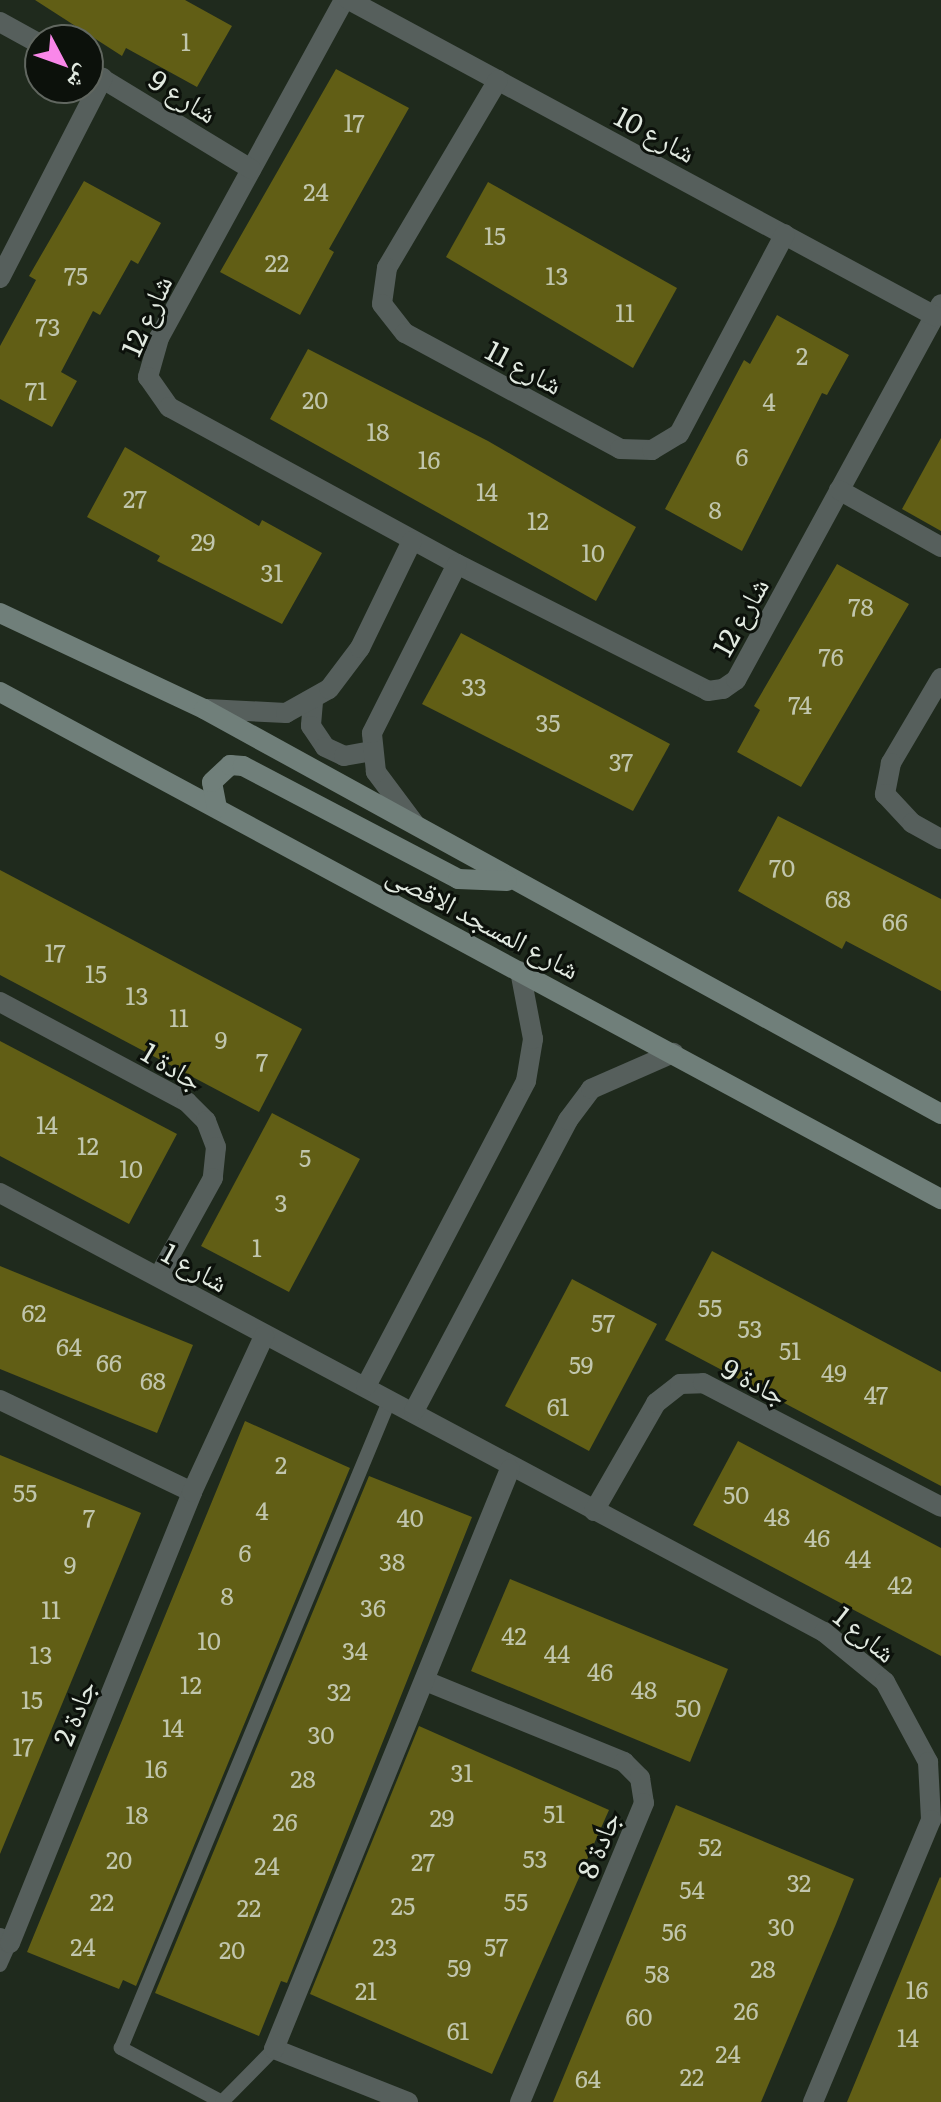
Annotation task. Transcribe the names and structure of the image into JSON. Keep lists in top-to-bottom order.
{
  "streets": {
    "main road": ["شارع المسجد الاقصى"],
    "street": [
      "شارع 9",
      "شارع 10",
      "شارع 12",
      "شارع 11",
      "جادة 1",
      "شارع 1",
      "جادة 9",
      "جادة 2",
      "جادة 8"
    ]
  },
  "crossings": [
    ["شارع 9", "شارع 12"],
    ["شارع 10", "شارع 12"],
    ["شارع 10", "شارع 11"],
    ["جادة 1", "شارع 1"],
    ["شارع 1", "جادة 9"],
    ["شارع 1", "جادة 2"]
  ],
  "house_numbers": [
    "1",
    "17",
    "24",
    "15",
    "22",
    "75",
    "13",
    "11",
    "73",
    "2",
    "71",
    "20",
    "4",
    "18",
    "6",
    "16",
    "14",
    "27",
    "8",
    "12",
    "29",
    "10",
    "31",
    "78",
    "76",
    "33",
    "74",
    "35",
    "37",
    "70",
    "68",
    "66",
    "17",
    "15",
    "13",
    "11",
    "9",
    "7",
    "14",
    "12",
    "5",
    "10",
    "3",
    "1",
    "55",
    "62",
    "57",
    "53",
    "64",
    "51",
    "66",
    "59",
    "49",
    "68",
    "47",
    "61",
    "2",
    "55",
    "50",
    "4",
    "48",
    "7",
    "40",
    "46",
    "6",
    "44",
    "38",
    "9",
    "42",
    "8",
    "36",
    "11",
    "42",
    "10",
    "34",
    "44",
    "13",
    "46",
    "12",
    "48",
    "32",
    "15",
    "50",
    "14",
    "30",
    "17",
    "16",
    "31",
    "28",
    "51",
    "18",
    "29",
    "26",
    "52",
    "53",
    "20",
    "27",
    "24",
    "32",
    "54",
    "22",
    "55",
    "25",
    "22",
    "30",
    "56",
    "24",
    "23",
    "57",
    "20",
    "59",
    "28",
    "58",
    "16",
    "21",
    "26",
    "60",
    "61",
    "14",
    "24",
    "22",
    "64"
  ],
  "north": "bottom right"
}
